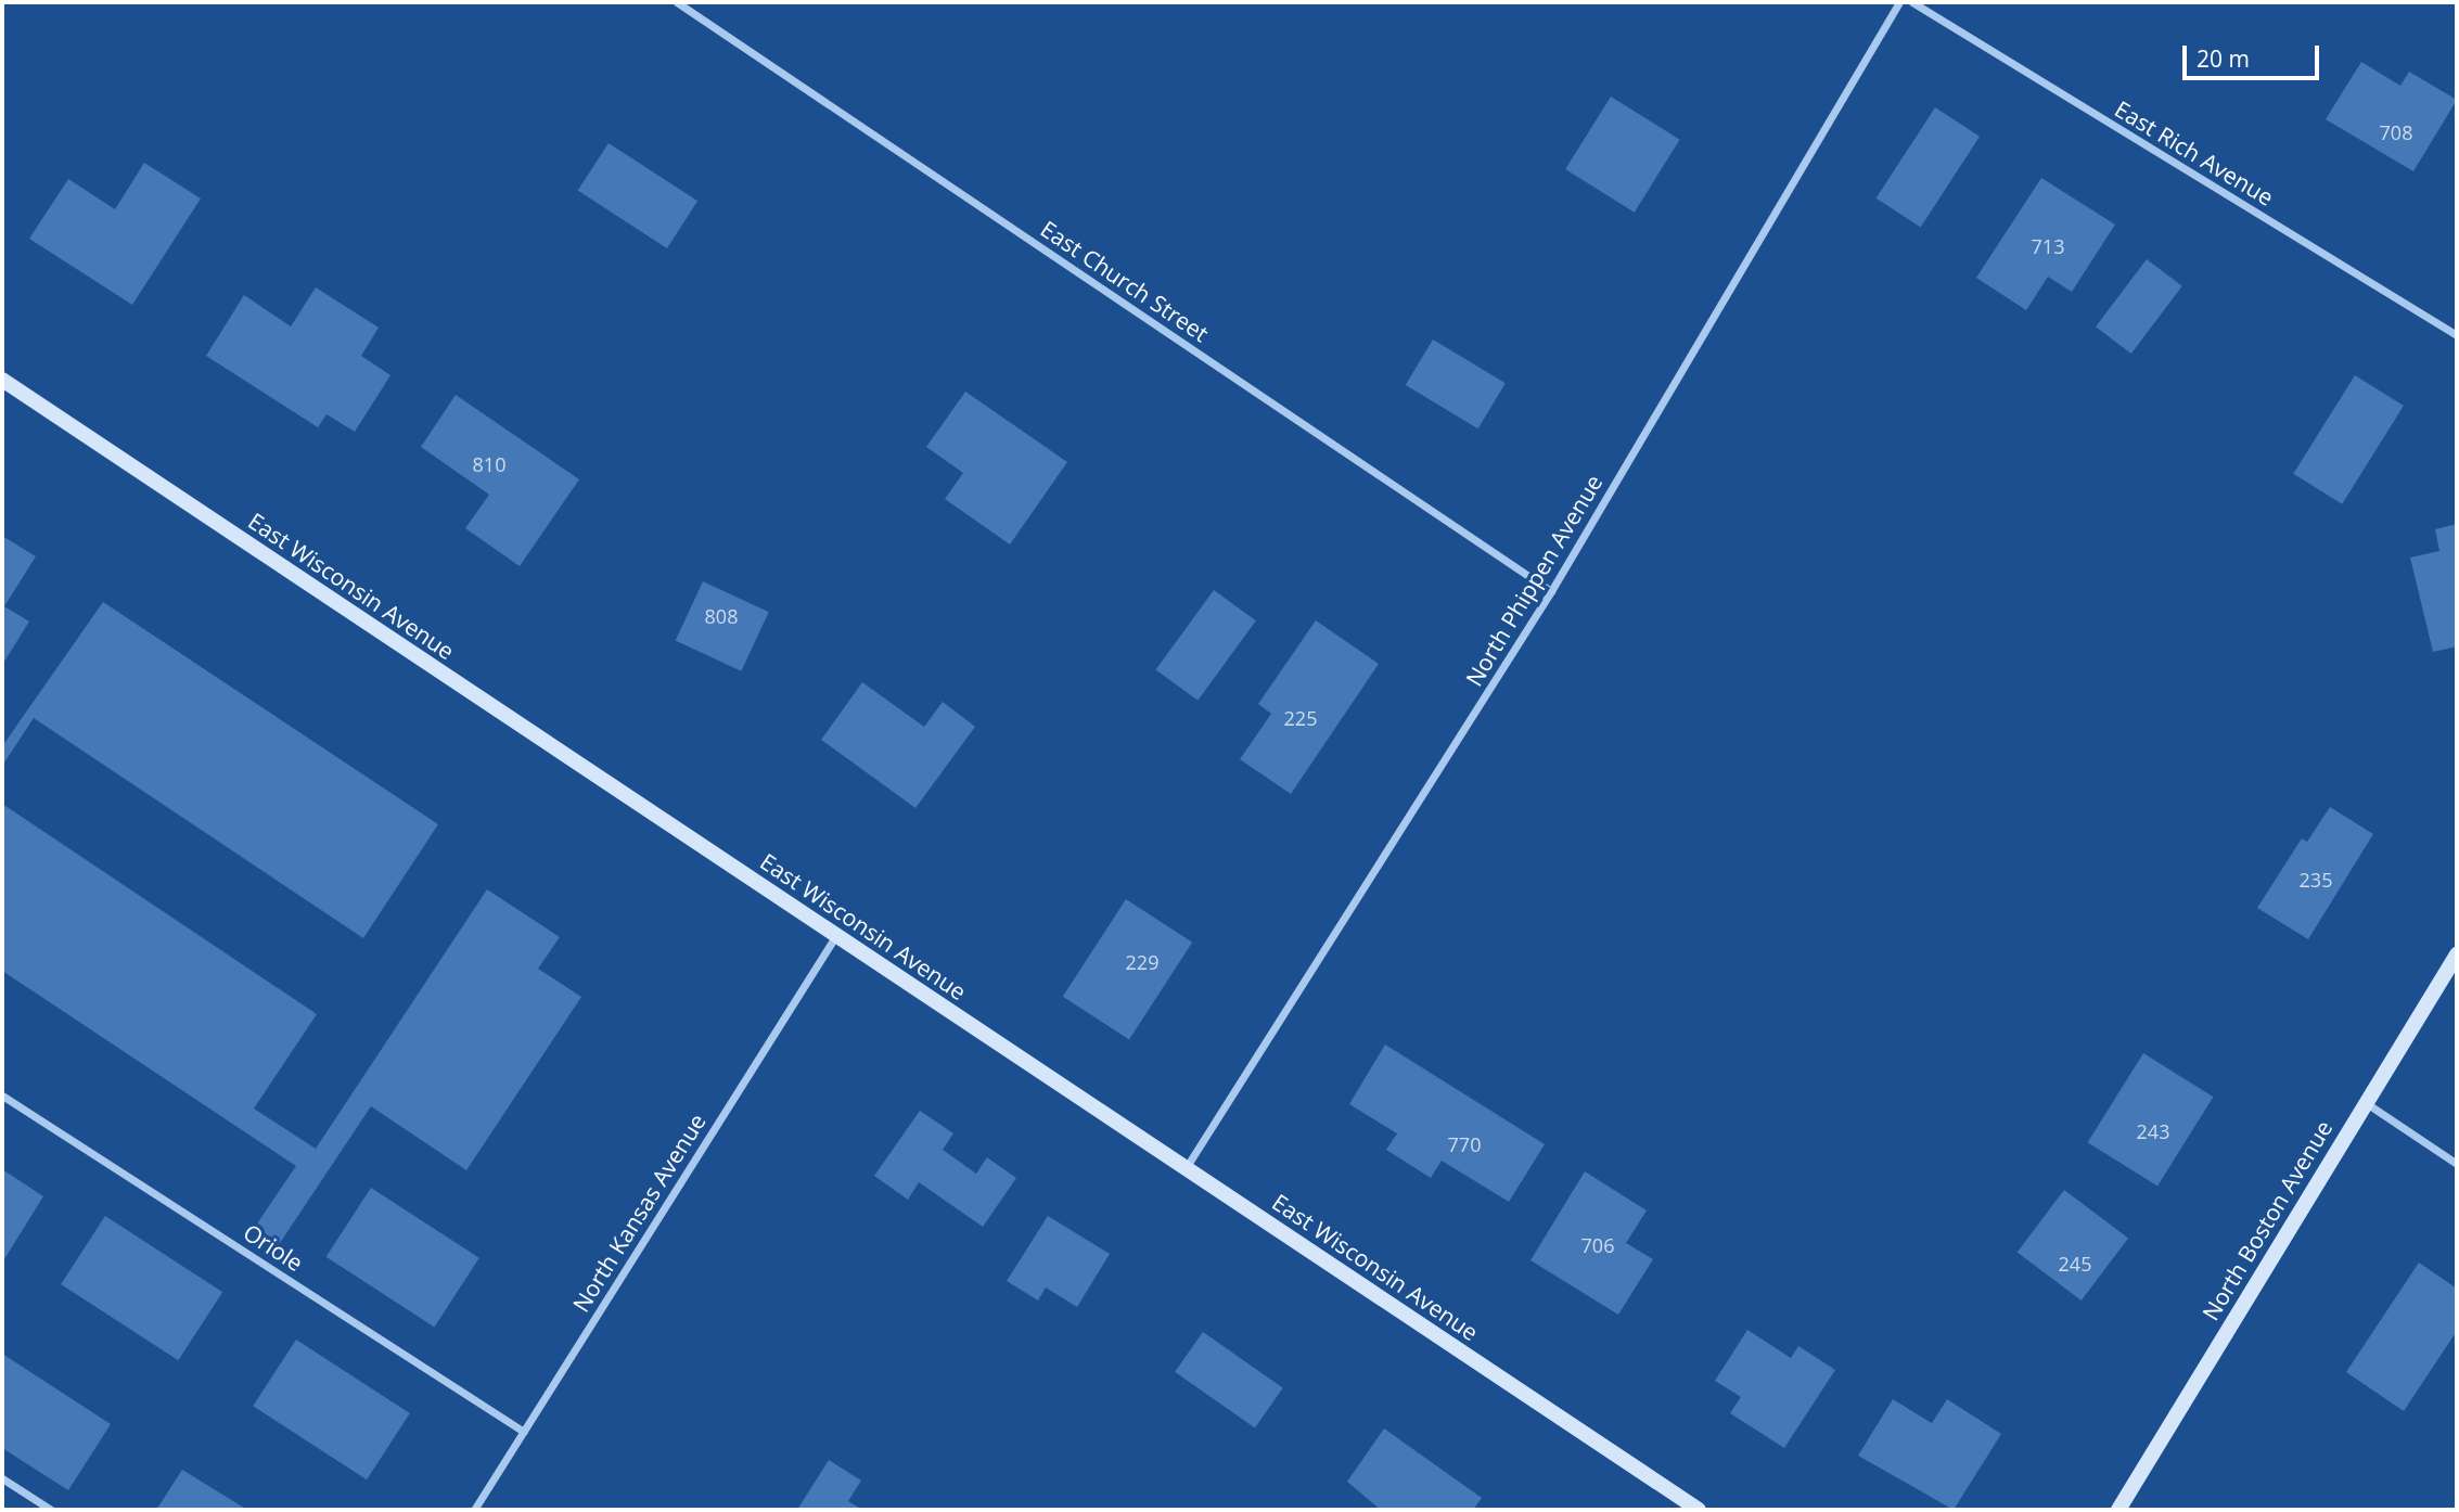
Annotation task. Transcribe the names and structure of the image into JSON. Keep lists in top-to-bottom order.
{
  "streets": {
    "street": [
      "East Rich Avenue",
      "East Church Street",
      "North Phippen Avenue",
      "East Wisconsin Avenue",
      "North Kansas Avenue",
      "North Boston Avenue",
      "Oriole"
    ]
  },
  "crossings": [
    ["East Church Street", "North Phippen Avenue"],
    ["North Phippen Avenue", "East Wisconsin Avenue"],
    ["East Wisconsin Avenue", "North Kansas Avenue"],
    ["North Kansas Avenue", "Oriole"]
  ],
  "house_numbers": [
    "708",
    "713",
    "810",
    "808",
    "225",
    "235",
    "229",
    "243",
    "770",
    "706",
    "245"
  ],
  "scale_bar": "20 m"
}
